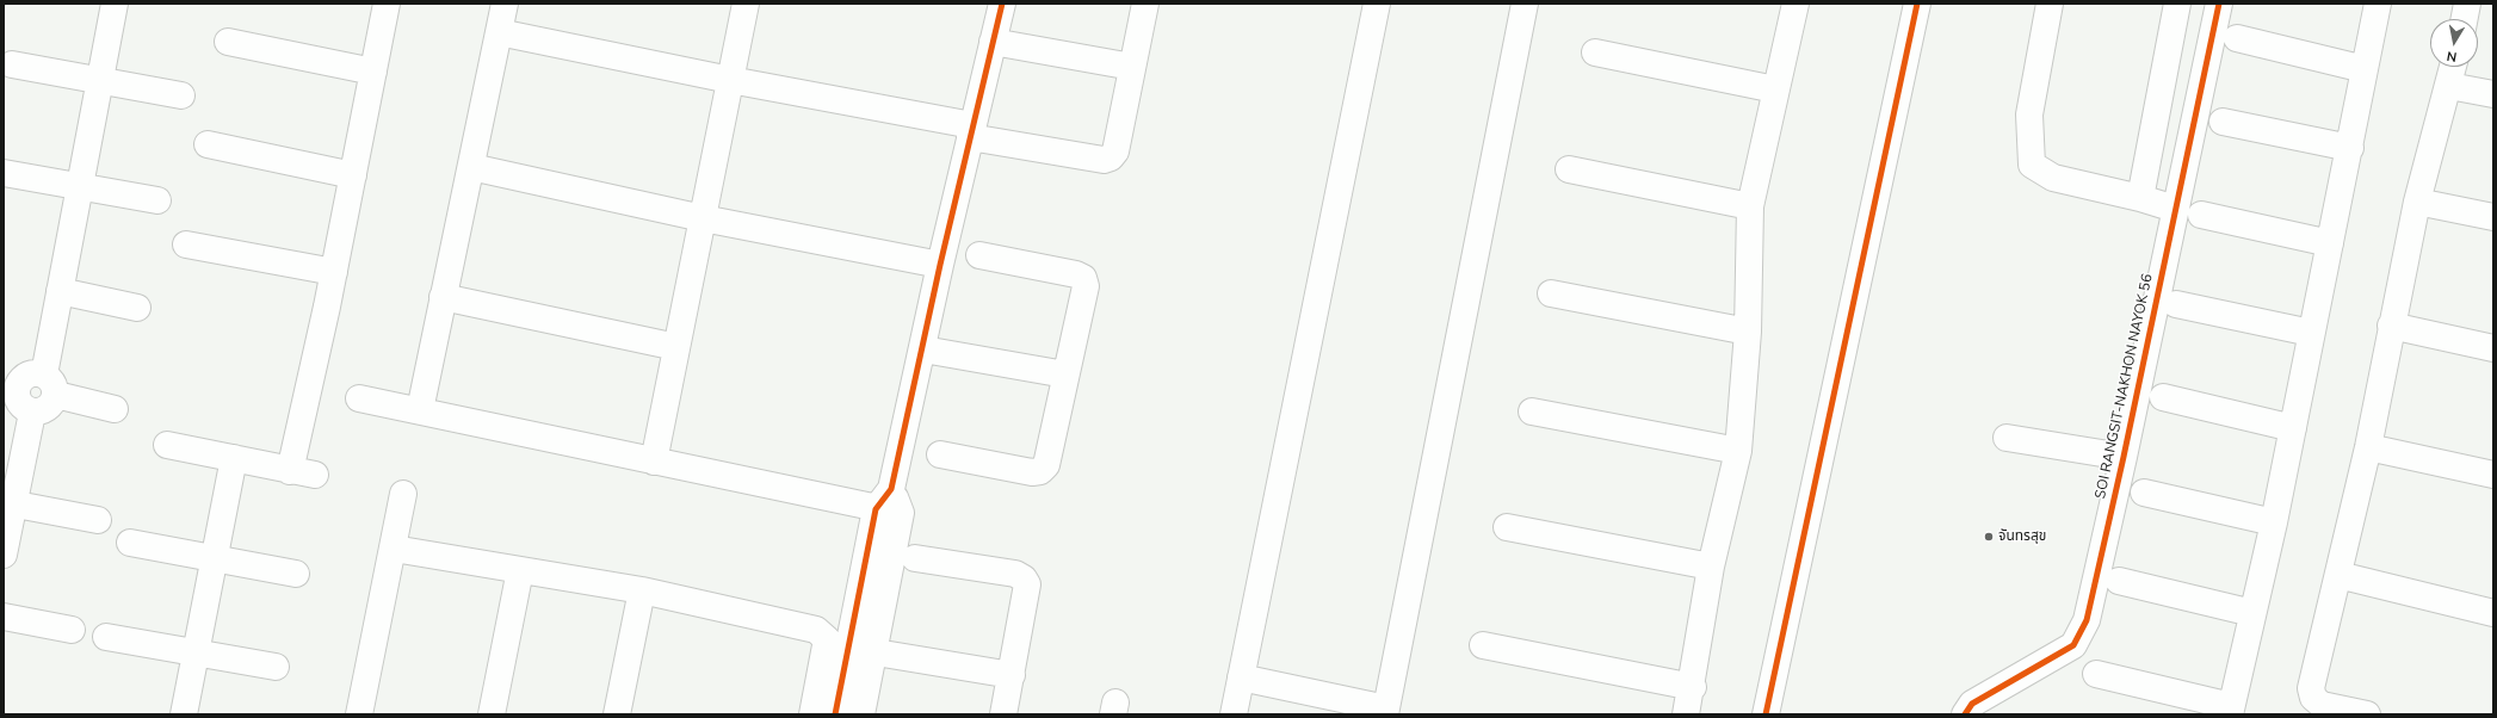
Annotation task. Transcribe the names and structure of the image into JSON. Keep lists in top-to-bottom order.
{
  "streets": {
    "street": ["SOI RANGSIT-NAKHON NAYOK 56"]
  },
  "places": ["จันทรสุข"],
  "north": "bottom"
}
